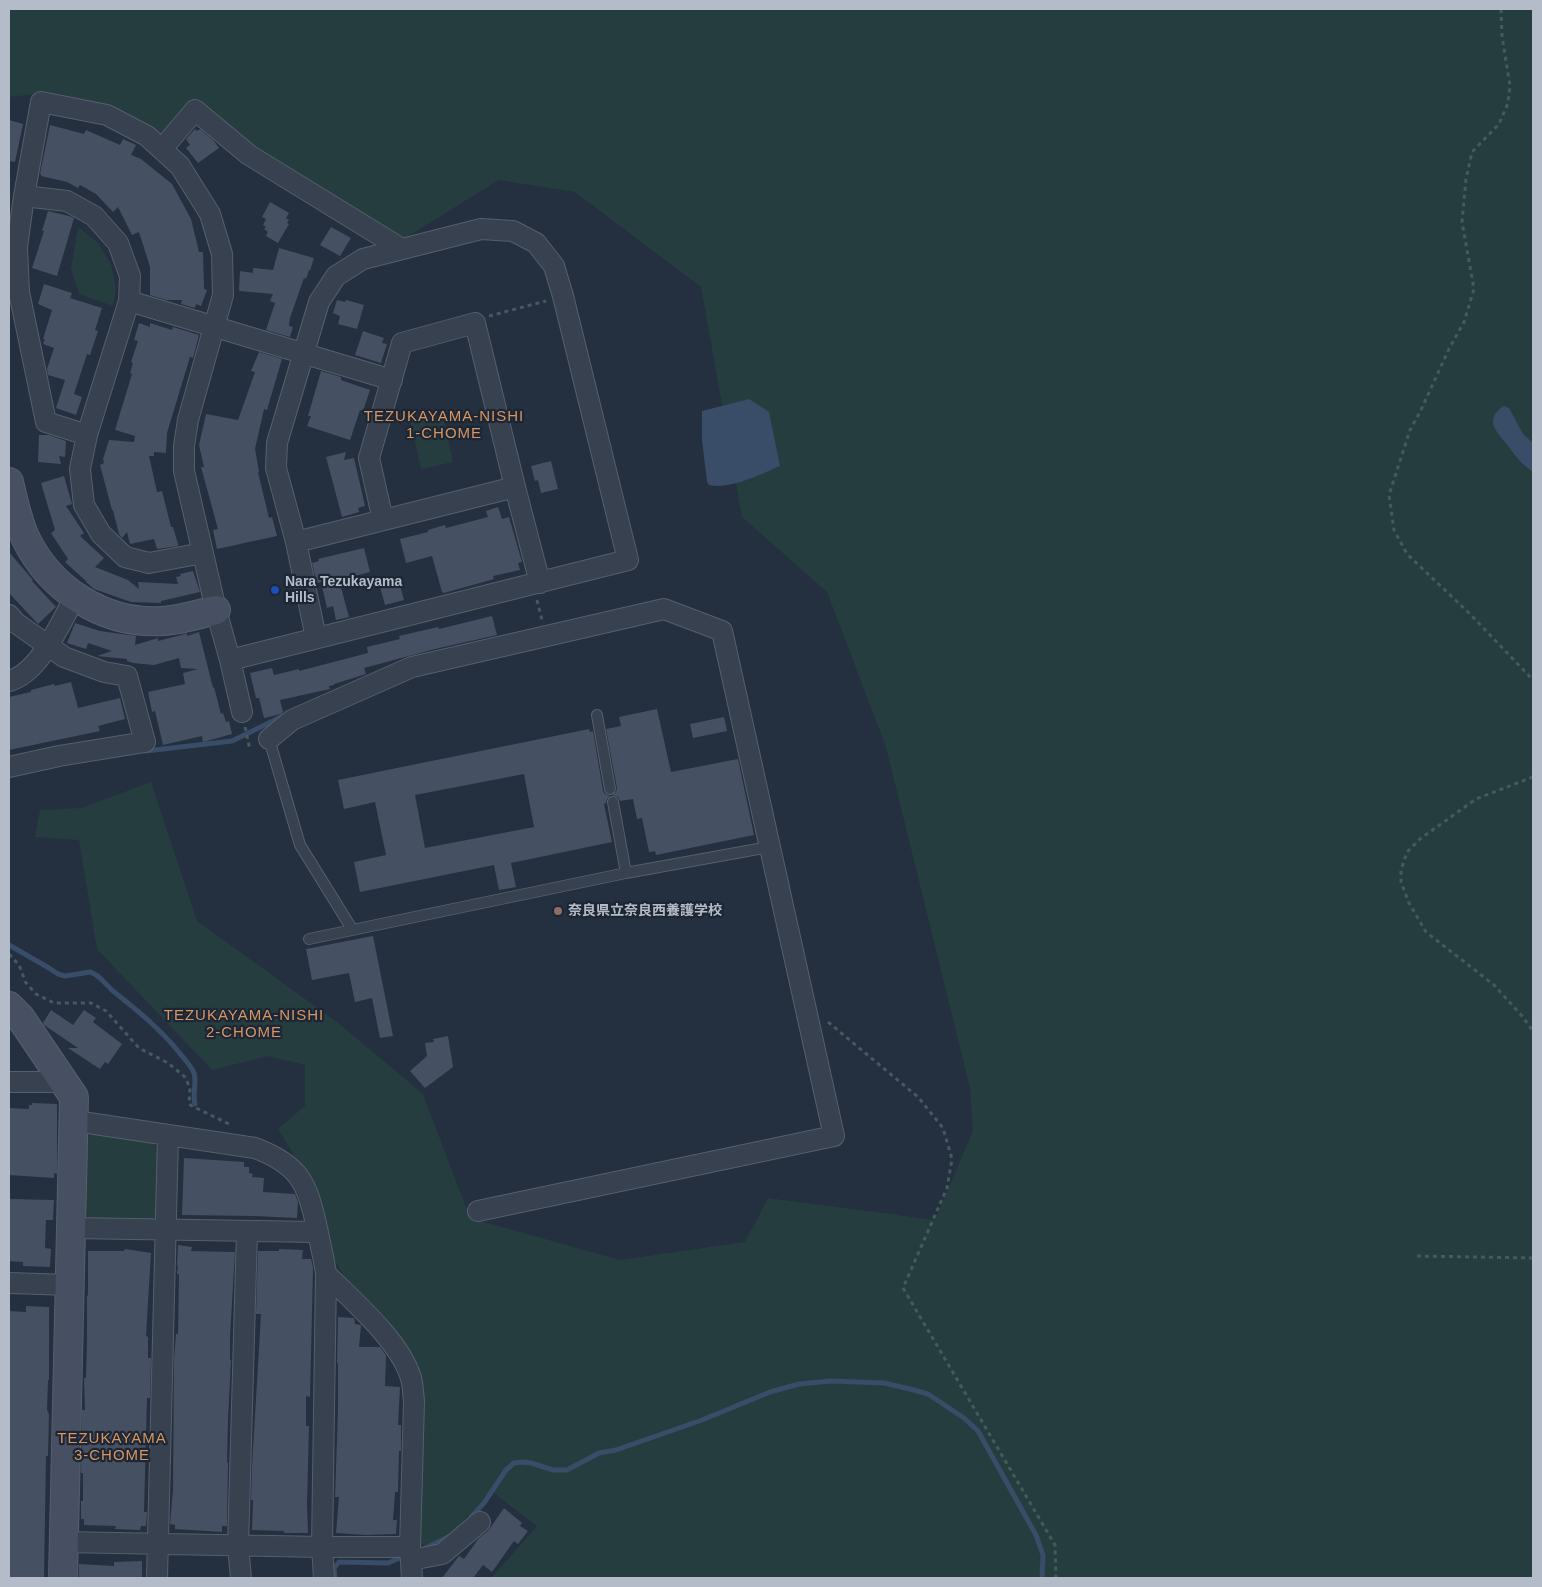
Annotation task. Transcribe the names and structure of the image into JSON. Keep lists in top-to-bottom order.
{
  "districts": ["TEZUKAYAMA-NISHI 1-CHOME", "TEZUKAYAMA-NISHI 2-CHOME", "TEZUKAYAMA 3-CHOME"],
  "places": ["Nara Tezukayama Hills", "奈良県立奈良西養護学校"]
}
